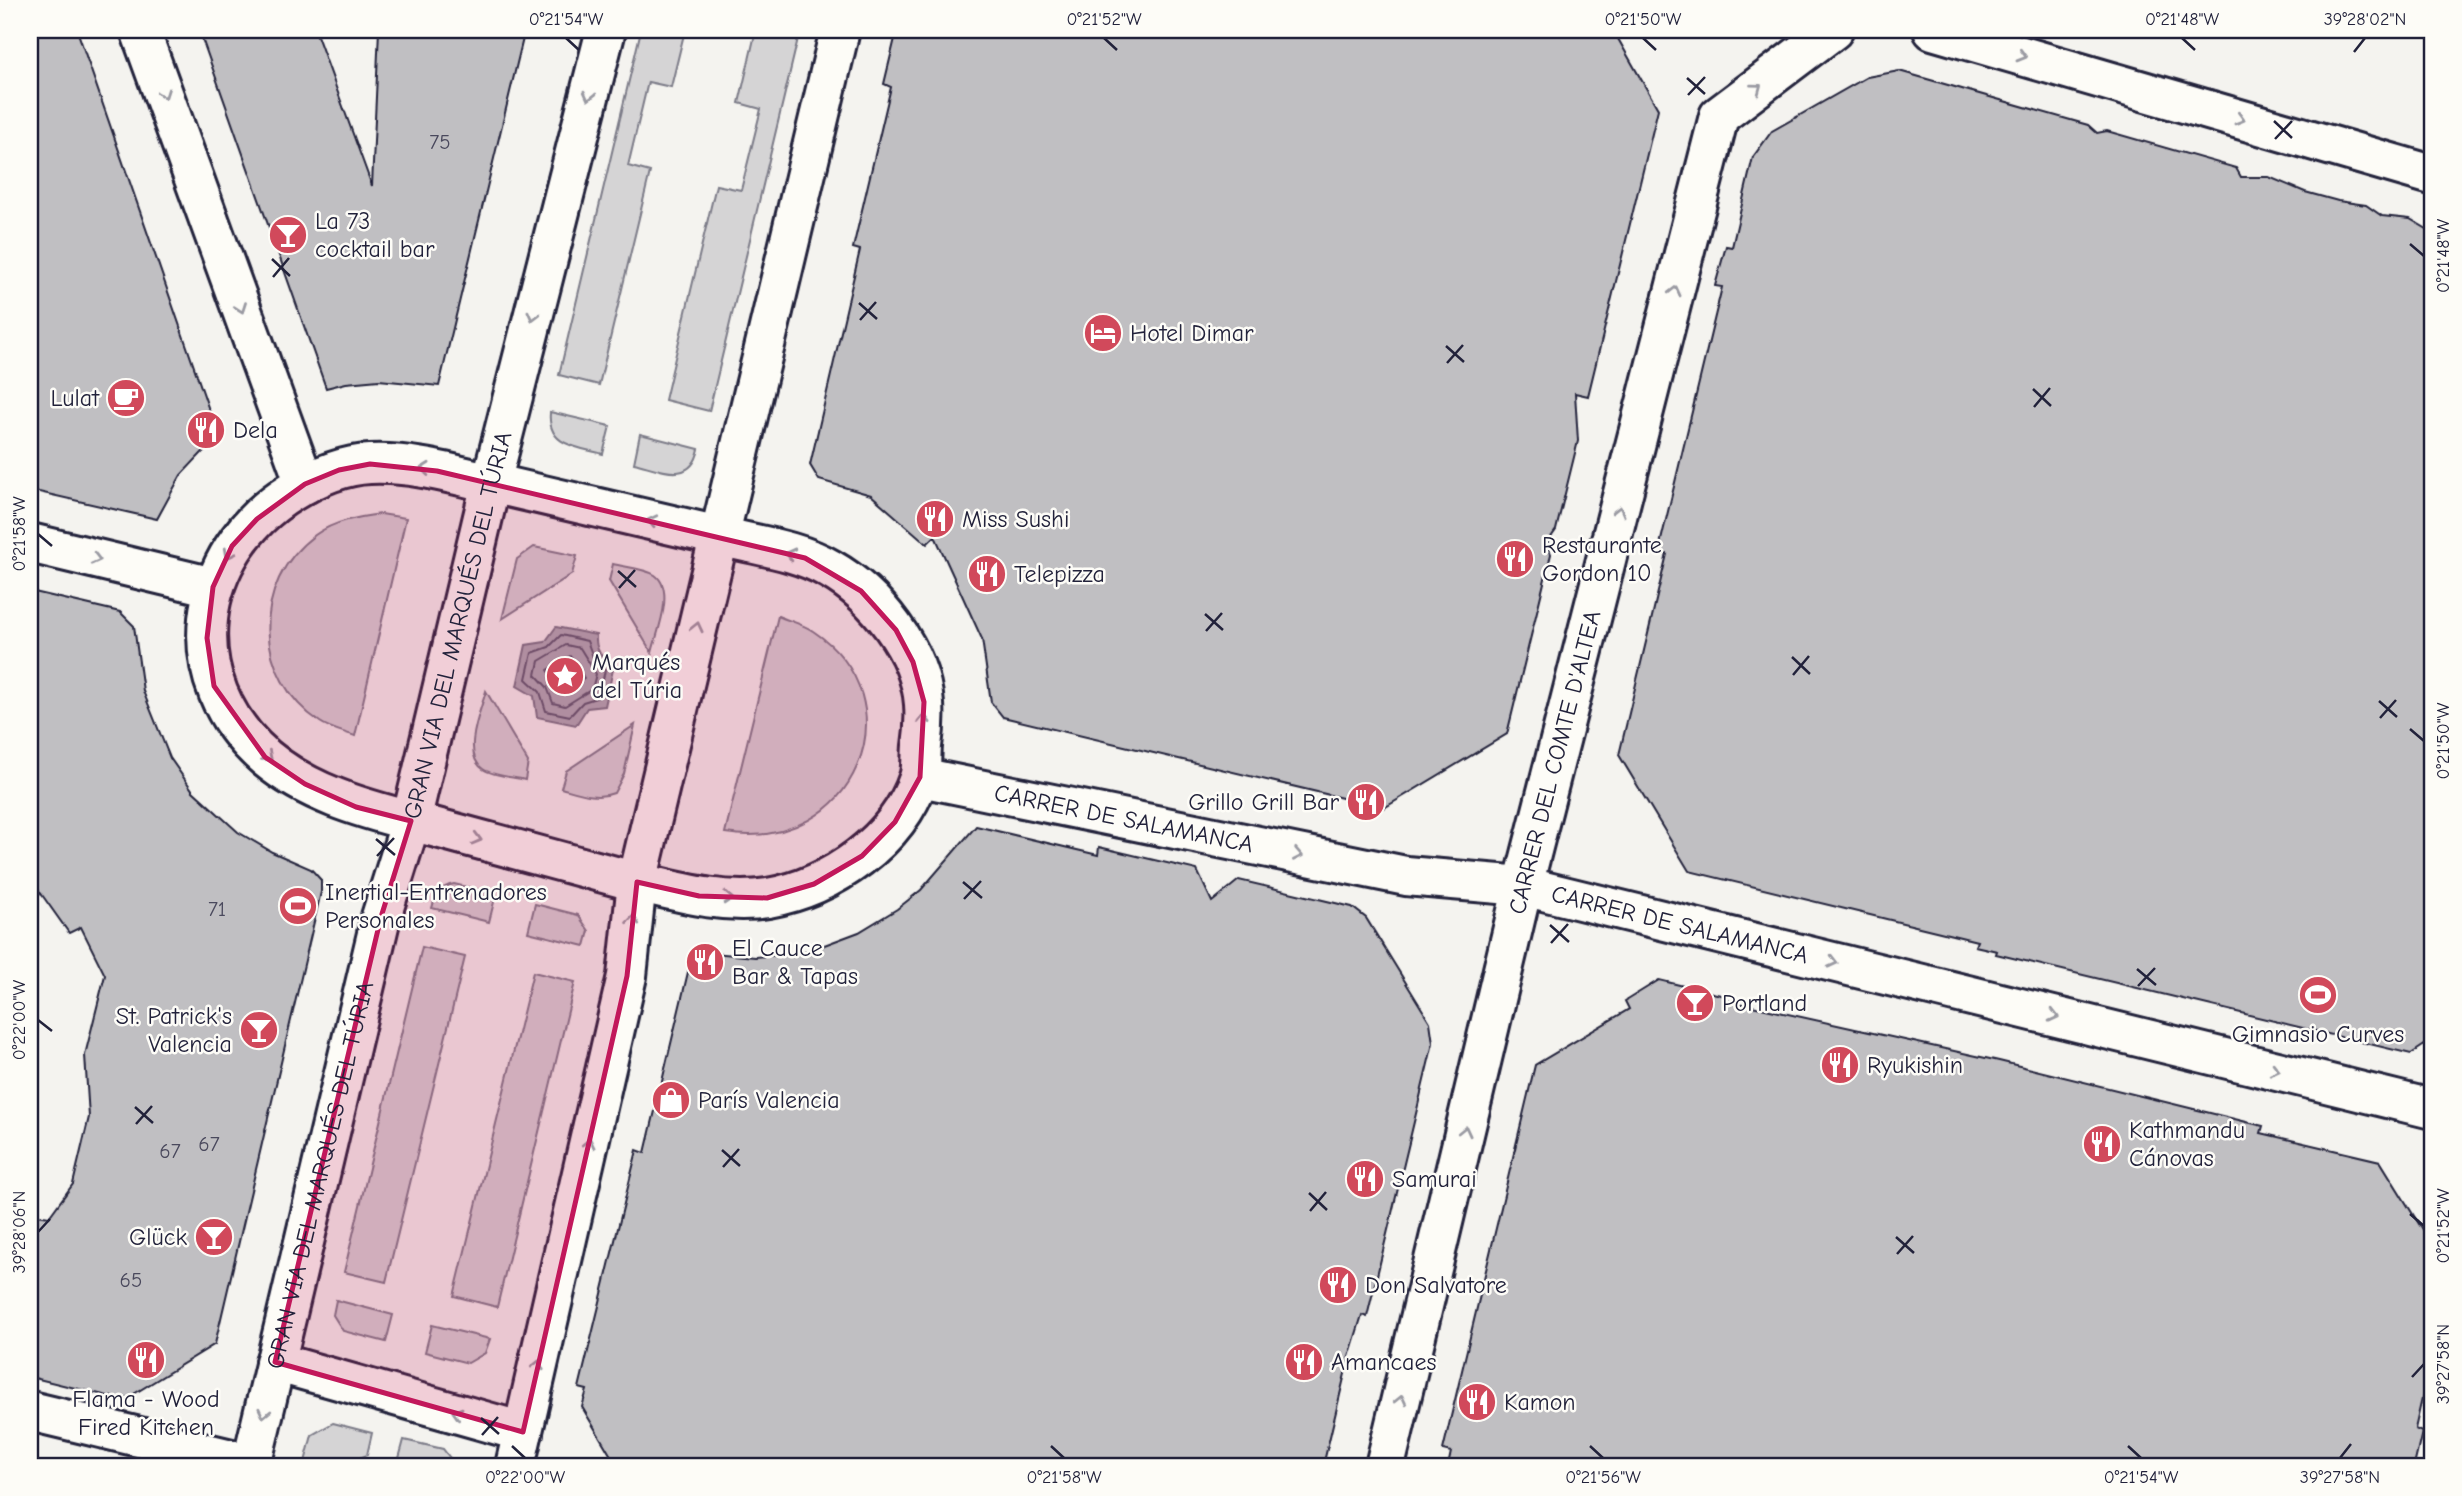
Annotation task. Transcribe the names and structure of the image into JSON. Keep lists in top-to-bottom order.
{
  "streets": {
    "street": ["GRAN VIA DEL MARQUÉS DEL TÚRIA", "CARRER DEL COMTE D'ALTEA", "CARRER DE SALAMANCA"]
  },
  "crossings": [
    ["CARRER DEL COMTE D'ALTEA", "CARRER DE SALAMANCA"]
  ],
  "one_way": ["CARRER DEL COMTE D'ALTEA", "CARRER DE SALAMANCA"],
  "places": {
    "bar": [
      "La 73 cocktail bar",
      "Portland",
      "St. Patrick's Valencia",
      "Glück"
    ],
    "hotel": ["Hotel Dimar"],
    "cafe": ["Lulat"],
    "restaurant": [
      "Dela",
      "Miss Sushi",
      "Restaurante Gordon 10",
      "Telepizza",
      "Grillo Grill Bar",
      "El Cauce Bar & Tapas",
      "Ryukishin",
      "Kathmandu Cánovas",
      "Samurai",
      "Don Salvatore",
      "Flama - Wood Fired Kitchen",
      "Amancaes",
      "Kamon"
    ],
    "place": ["Marqués del Túria"],
    "sports": ["Inertial-Entrenadores Personales", "Gimnasio Curves"],
    "shop": ["París Valencia"]
  },
  "house_numbers": [
    "75",
    "71",
    "67",
    "67",
    "65"
  ],
  "coordinates": [
    "0°21'54\"W",
    "0°21'52\"W",
    "0°21'50\"W",
    "0°21'48\"W",
    "39°28'02\"N",
    "0°21'58\"W",
    "0°22'00\"W",
    "39°28'06\"N",
    "39°27'58\"N",
    "0°21'56\"W"
  ]
}
